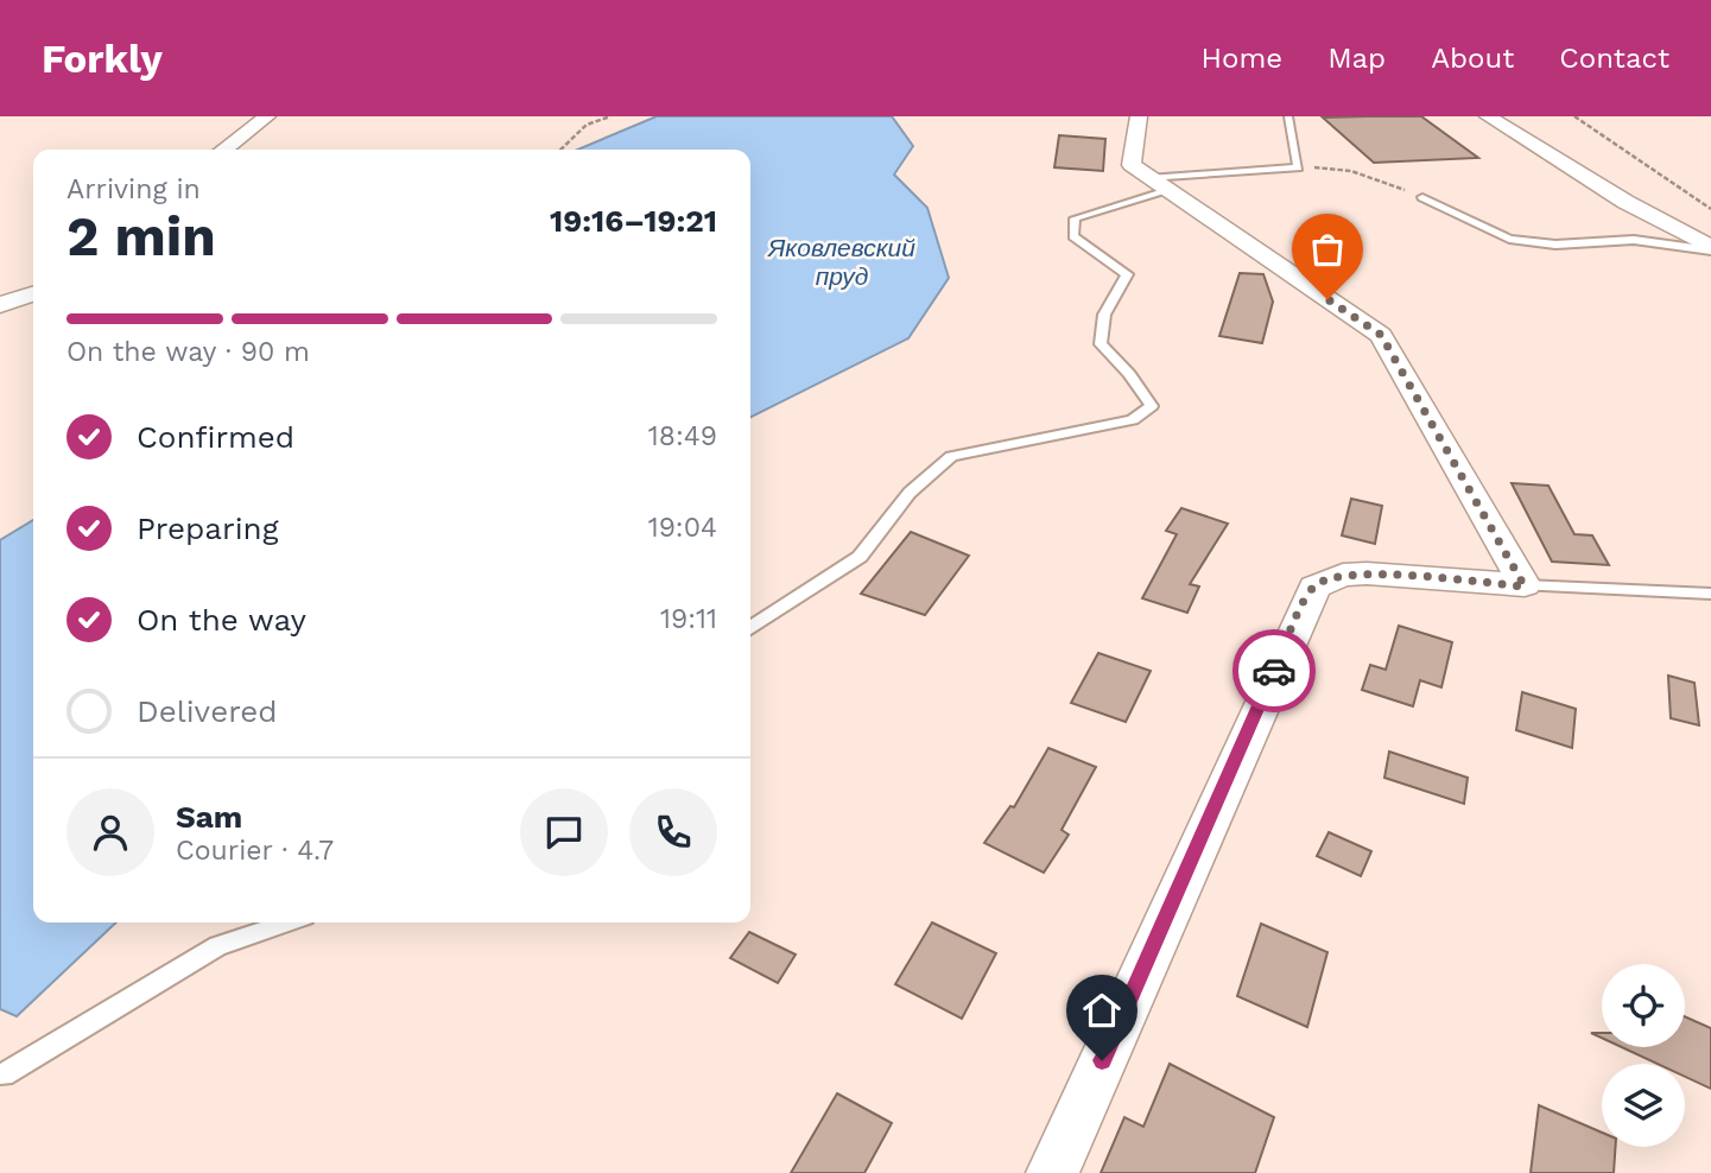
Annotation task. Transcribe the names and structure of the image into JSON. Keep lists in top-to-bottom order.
{
  "water": ["Яковлевский пруд"],
  "page": {
    "header": "Forkly",
    "nav": [
      "Home",
      "Map",
      "About",
      "Contact"
    ],
    "heading": ["2 min", "Arriving in", "19:16–19:21"],
    "panel": ["Sam", "Courier · 4.7"],
    "bar": "On the way · 90 m",
    "list": [
      ["Confirmed", "18:49"],
      ["Preparing", "19:04"],
      ["On the way", "19:11"],
      "Delivered"
    ]
  }
}
